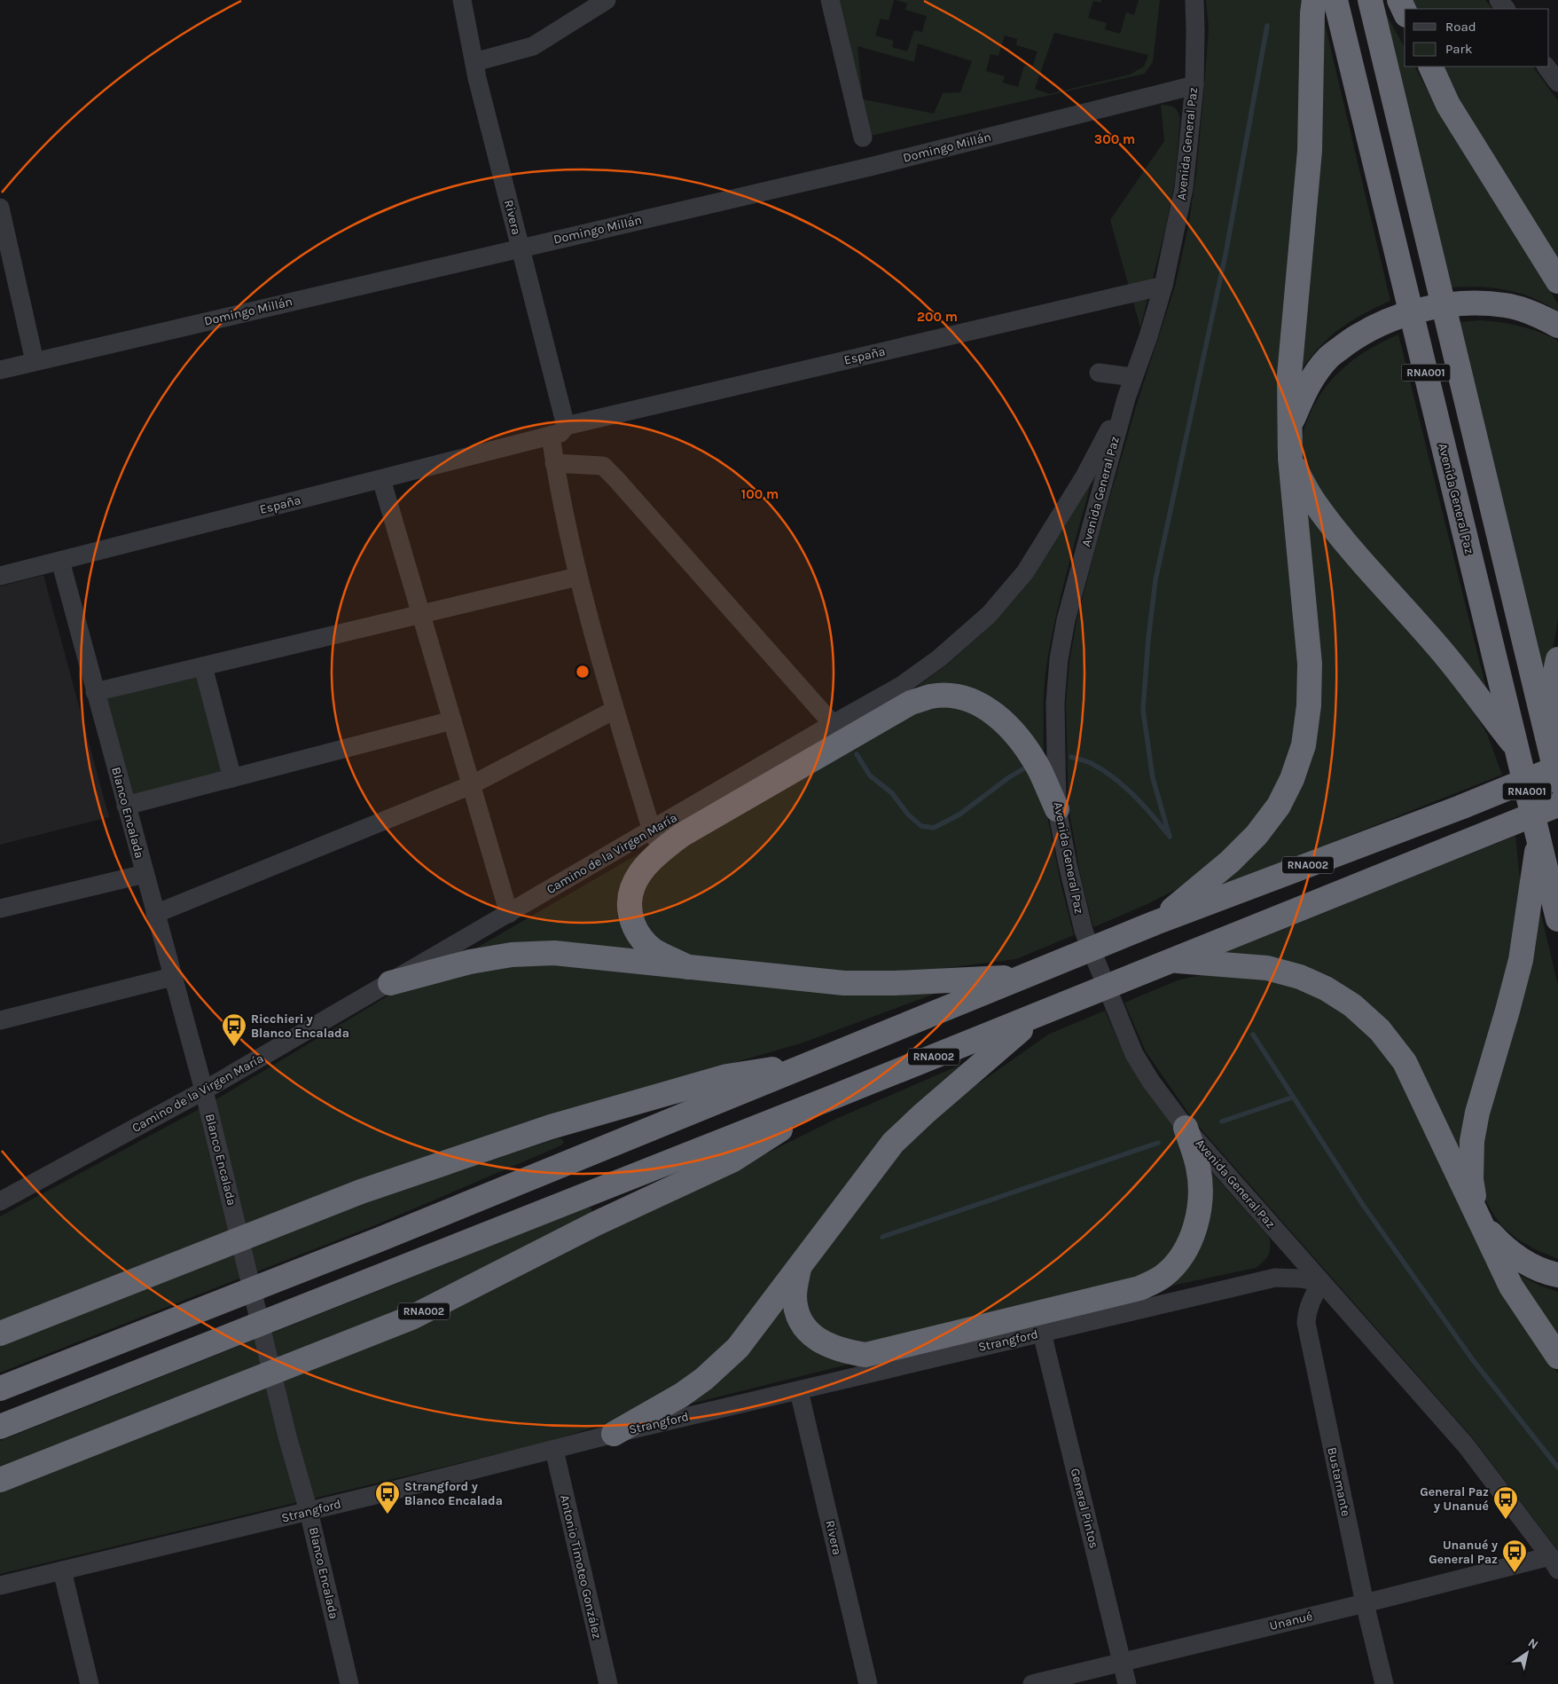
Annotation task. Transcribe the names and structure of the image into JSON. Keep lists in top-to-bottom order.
{
  "streets": {
    "highway": ["Avenida General Paz", "RNA001", "RNA002"],
    "street": [
      "Domingo Millán",
      "Rivera",
      "España",
      "Blanco Encalada",
      "Camino de la Virgen María",
      "Strangford",
      "Bustamante",
      "General Pintos",
      "Antonio Timoteo González",
      "Unanué"
    ]
  },
  "crossings": [
    ["Avenida General Paz", "Domingo Millán"],
    ["Avenida General Paz", "España"],
    ["Avenida General Paz", "Camino de la Virgen María"],
    ["Avenida General Paz", "Strangford"],
    ["Avenida General Paz", "Bustamante"],
    ["Avenida General Paz", "Unanué"],
    ["Domingo Millán", "Rivera"],
    ["Rivera", "España"],
    ["Rivera", "Camino de la Virgen María"],
    ["Rivera", "Strangford"],
    ["España", "Blanco Encalada"],
    ["Blanco Encalada", "Camino de la Virgen María"],
    ["Blanco Encalada", "Strangford"],
    ["Strangford", "Bustamante"],
    ["Strangford", "General Pintos"],
    ["Strangford", "Antonio Timoteo González"],
    ["Bustamante", "Unanué"],
    ["General Pintos", "Unanué"]
  ],
  "places": {
    "bus stop": [
      "Ricchieri y Blanco Encalada",
      "Strangford y Blanco Encalada",
      "General Paz y Unanué",
      "Unanué y General Paz"
    ]
  },
  "legend": ["Road", "Park"],
  "north": "top right",
  "rings": ["300 m", "200 m", "100 m"]
}
